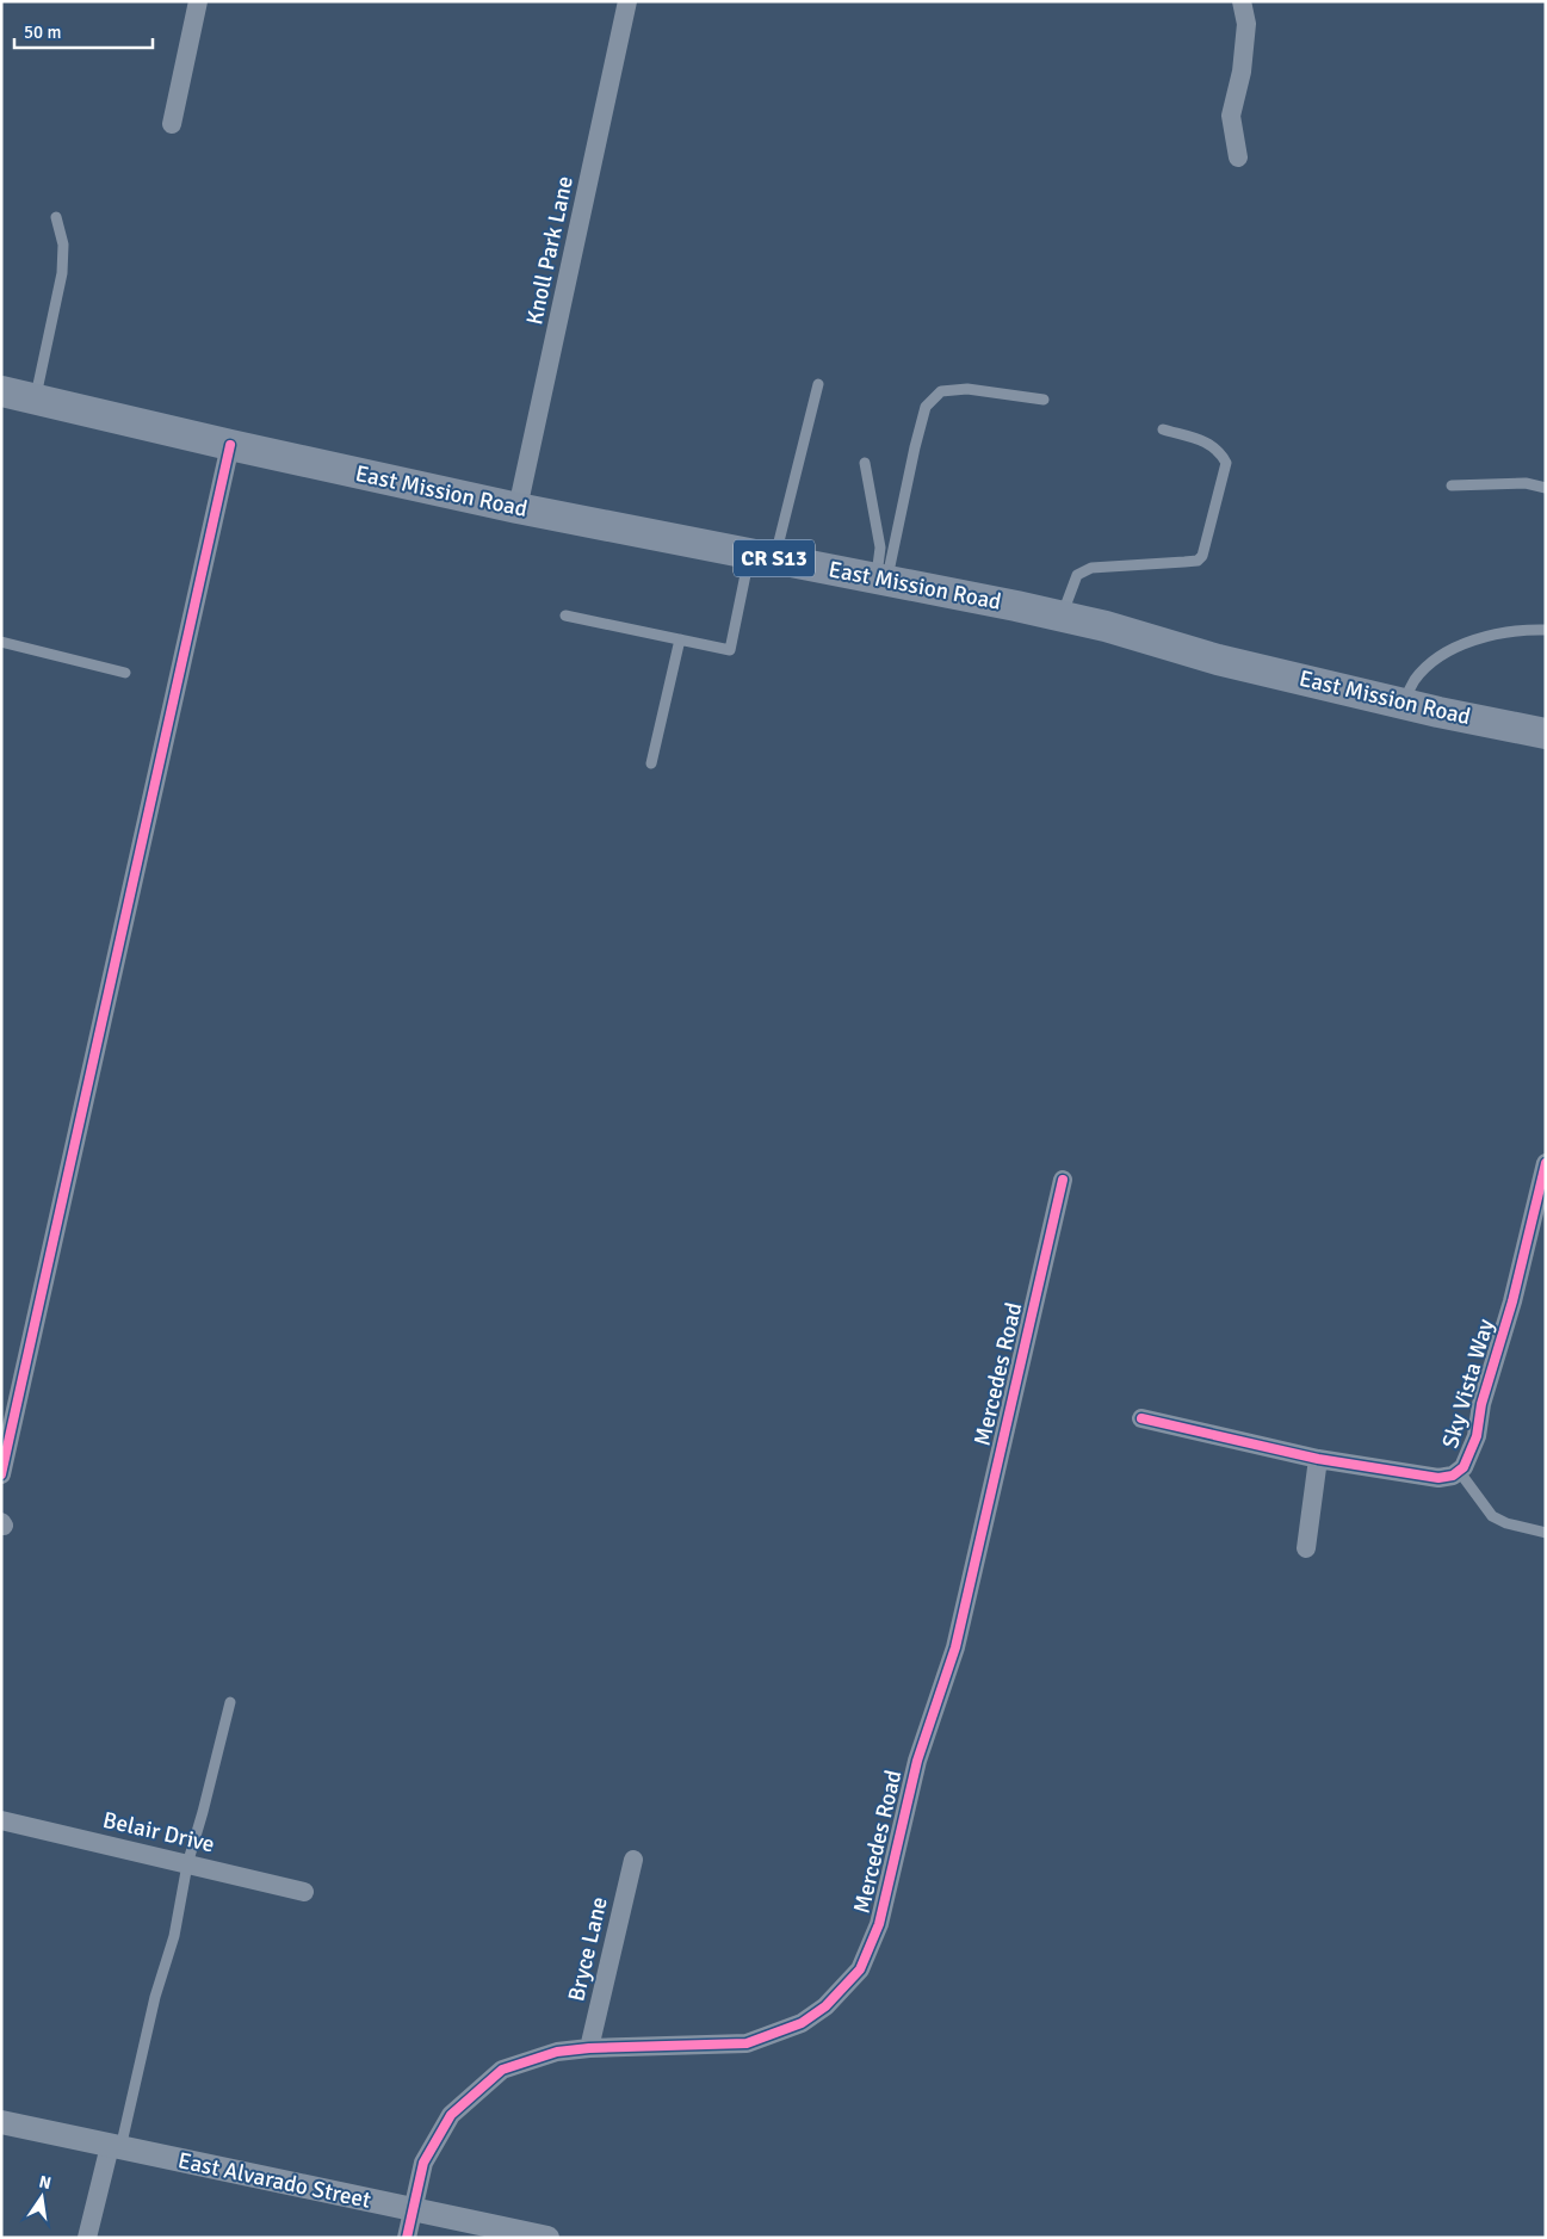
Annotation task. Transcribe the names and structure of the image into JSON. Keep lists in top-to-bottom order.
{
  "streets": {
    "main road": ["East Mission Road", "CR S13"],
    "street": [
      "Knoll Park Lane",
      "Mercedes Road",
      "Sky Vista Way",
      "Belair Drive",
      "Bryce Lane",
      "East Alvarado Street"
    ]
  },
  "crossings": [
    ["Knoll Park Lane", "East Mission Road"],
    ["Mercedes Road", "Bryce Lane"],
    ["Mercedes Road", "East Alvarado Street"]
  ],
  "scale_bar": "50 m",
  "north": "top"
}
